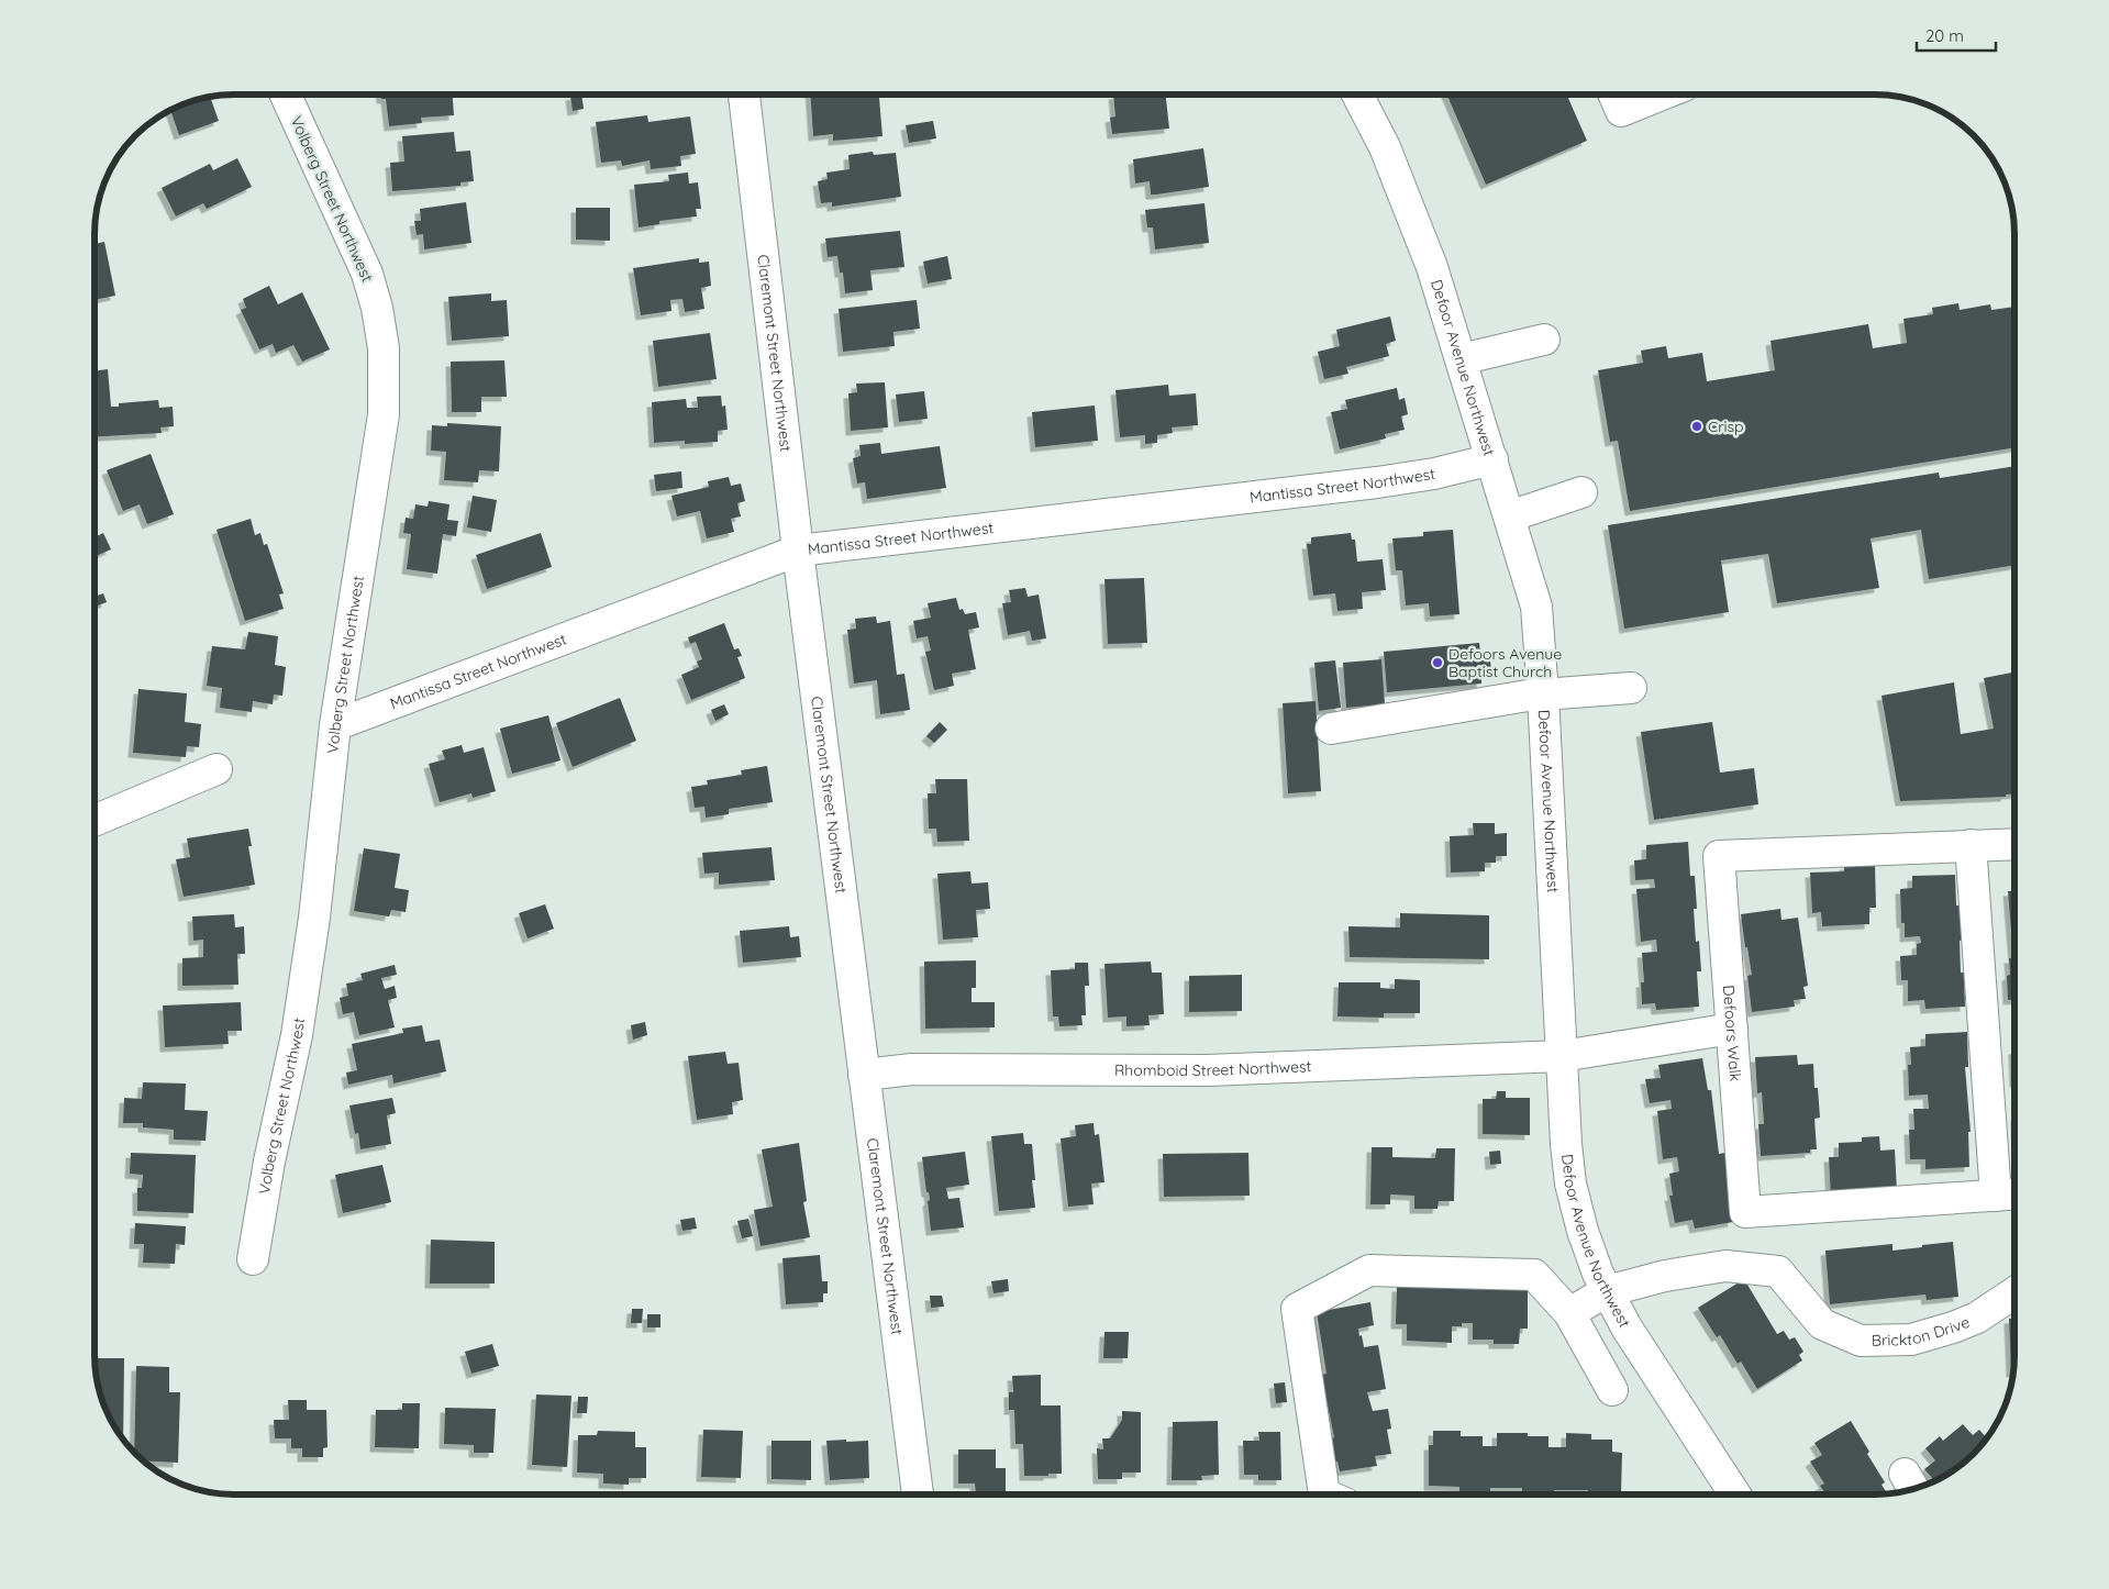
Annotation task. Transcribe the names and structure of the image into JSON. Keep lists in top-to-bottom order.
{
  "streets": {
    "street": [
      "Volberg Street Northwest",
      "Claremont Street Northwest",
      "Defoor Avenue Northwest",
      "Mantissa Street Northwest",
      "Defoors Walk",
      "Rhomboid Street Northwest",
      "Brickton Drive"
    ]
  },
  "crossings": [
    ["Volberg Street Northwest", "Mantissa Street Northwest"],
    ["Claremont Street Northwest", "Mantissa Street Northwest"],
    ["Claremont Street Northwest", "Rhomboid Street Northwest"],
    ["Defoor Avenue Northwest", "Mantissa Street Northwest"],
    ["Defoor Avenue Northwest", "Rhomboid Street Northwest"],
    ["Defoor Avenue Northwest", "Brickton Drive"],
    ["Defoors Walk", "Rhomboid Street Northwest"]
  ],
  "places": ["Crisp", "Defoors Avenue Baptist Church"],
  "scale_bar": "20 m"
}
